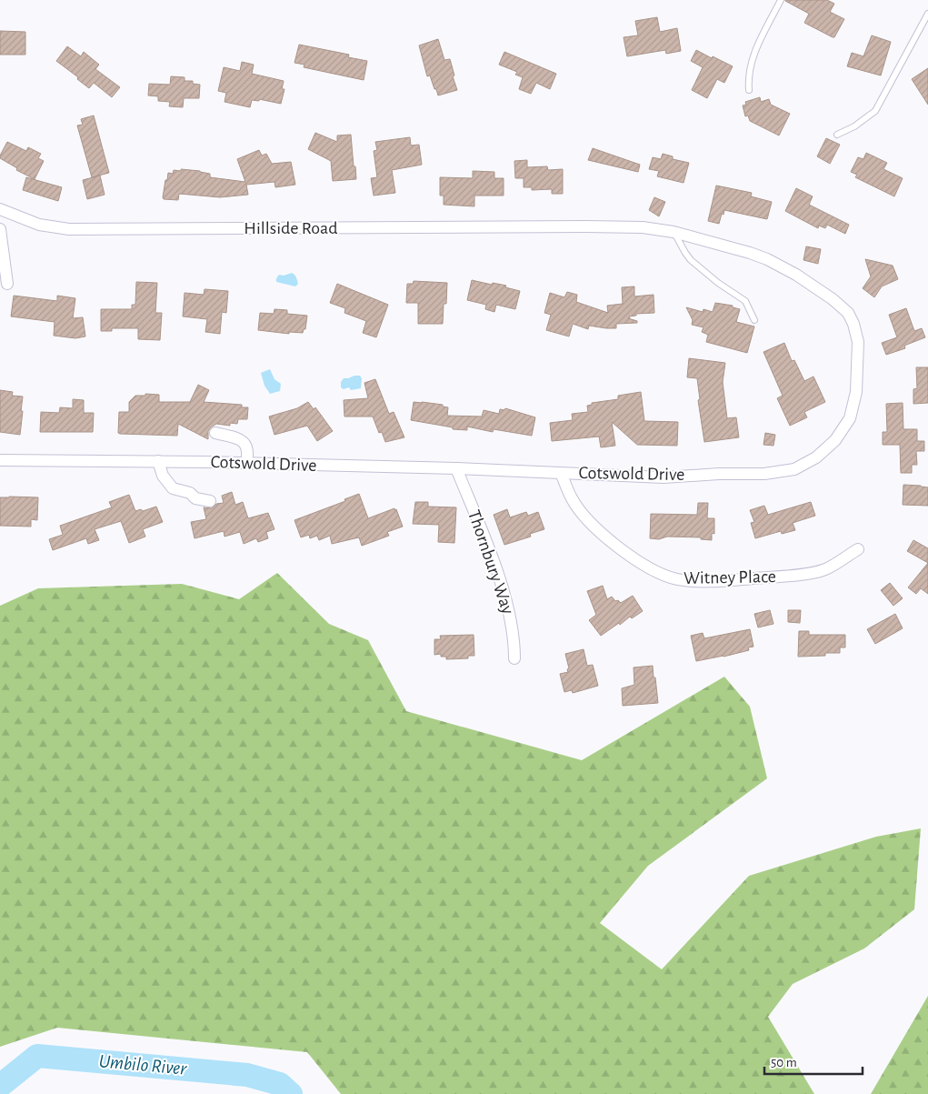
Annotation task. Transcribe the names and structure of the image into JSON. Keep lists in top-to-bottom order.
{
  "streets": {
    "street": [
      "Hillside Road",
      "Cotswold Drive",
      "Thornbury Way",
      "Witney Place"
    ]
  },
  "crossings": [
    ["Hillside Road", "Cotswold Drive"],
    ["Cotswold Drive", "Thornbury Way"],
    ["Cotswold Drive", "Witney Place"]
  ],
  "water": ["Umbilo River"],
  "scale_bar": "50 m"
}
